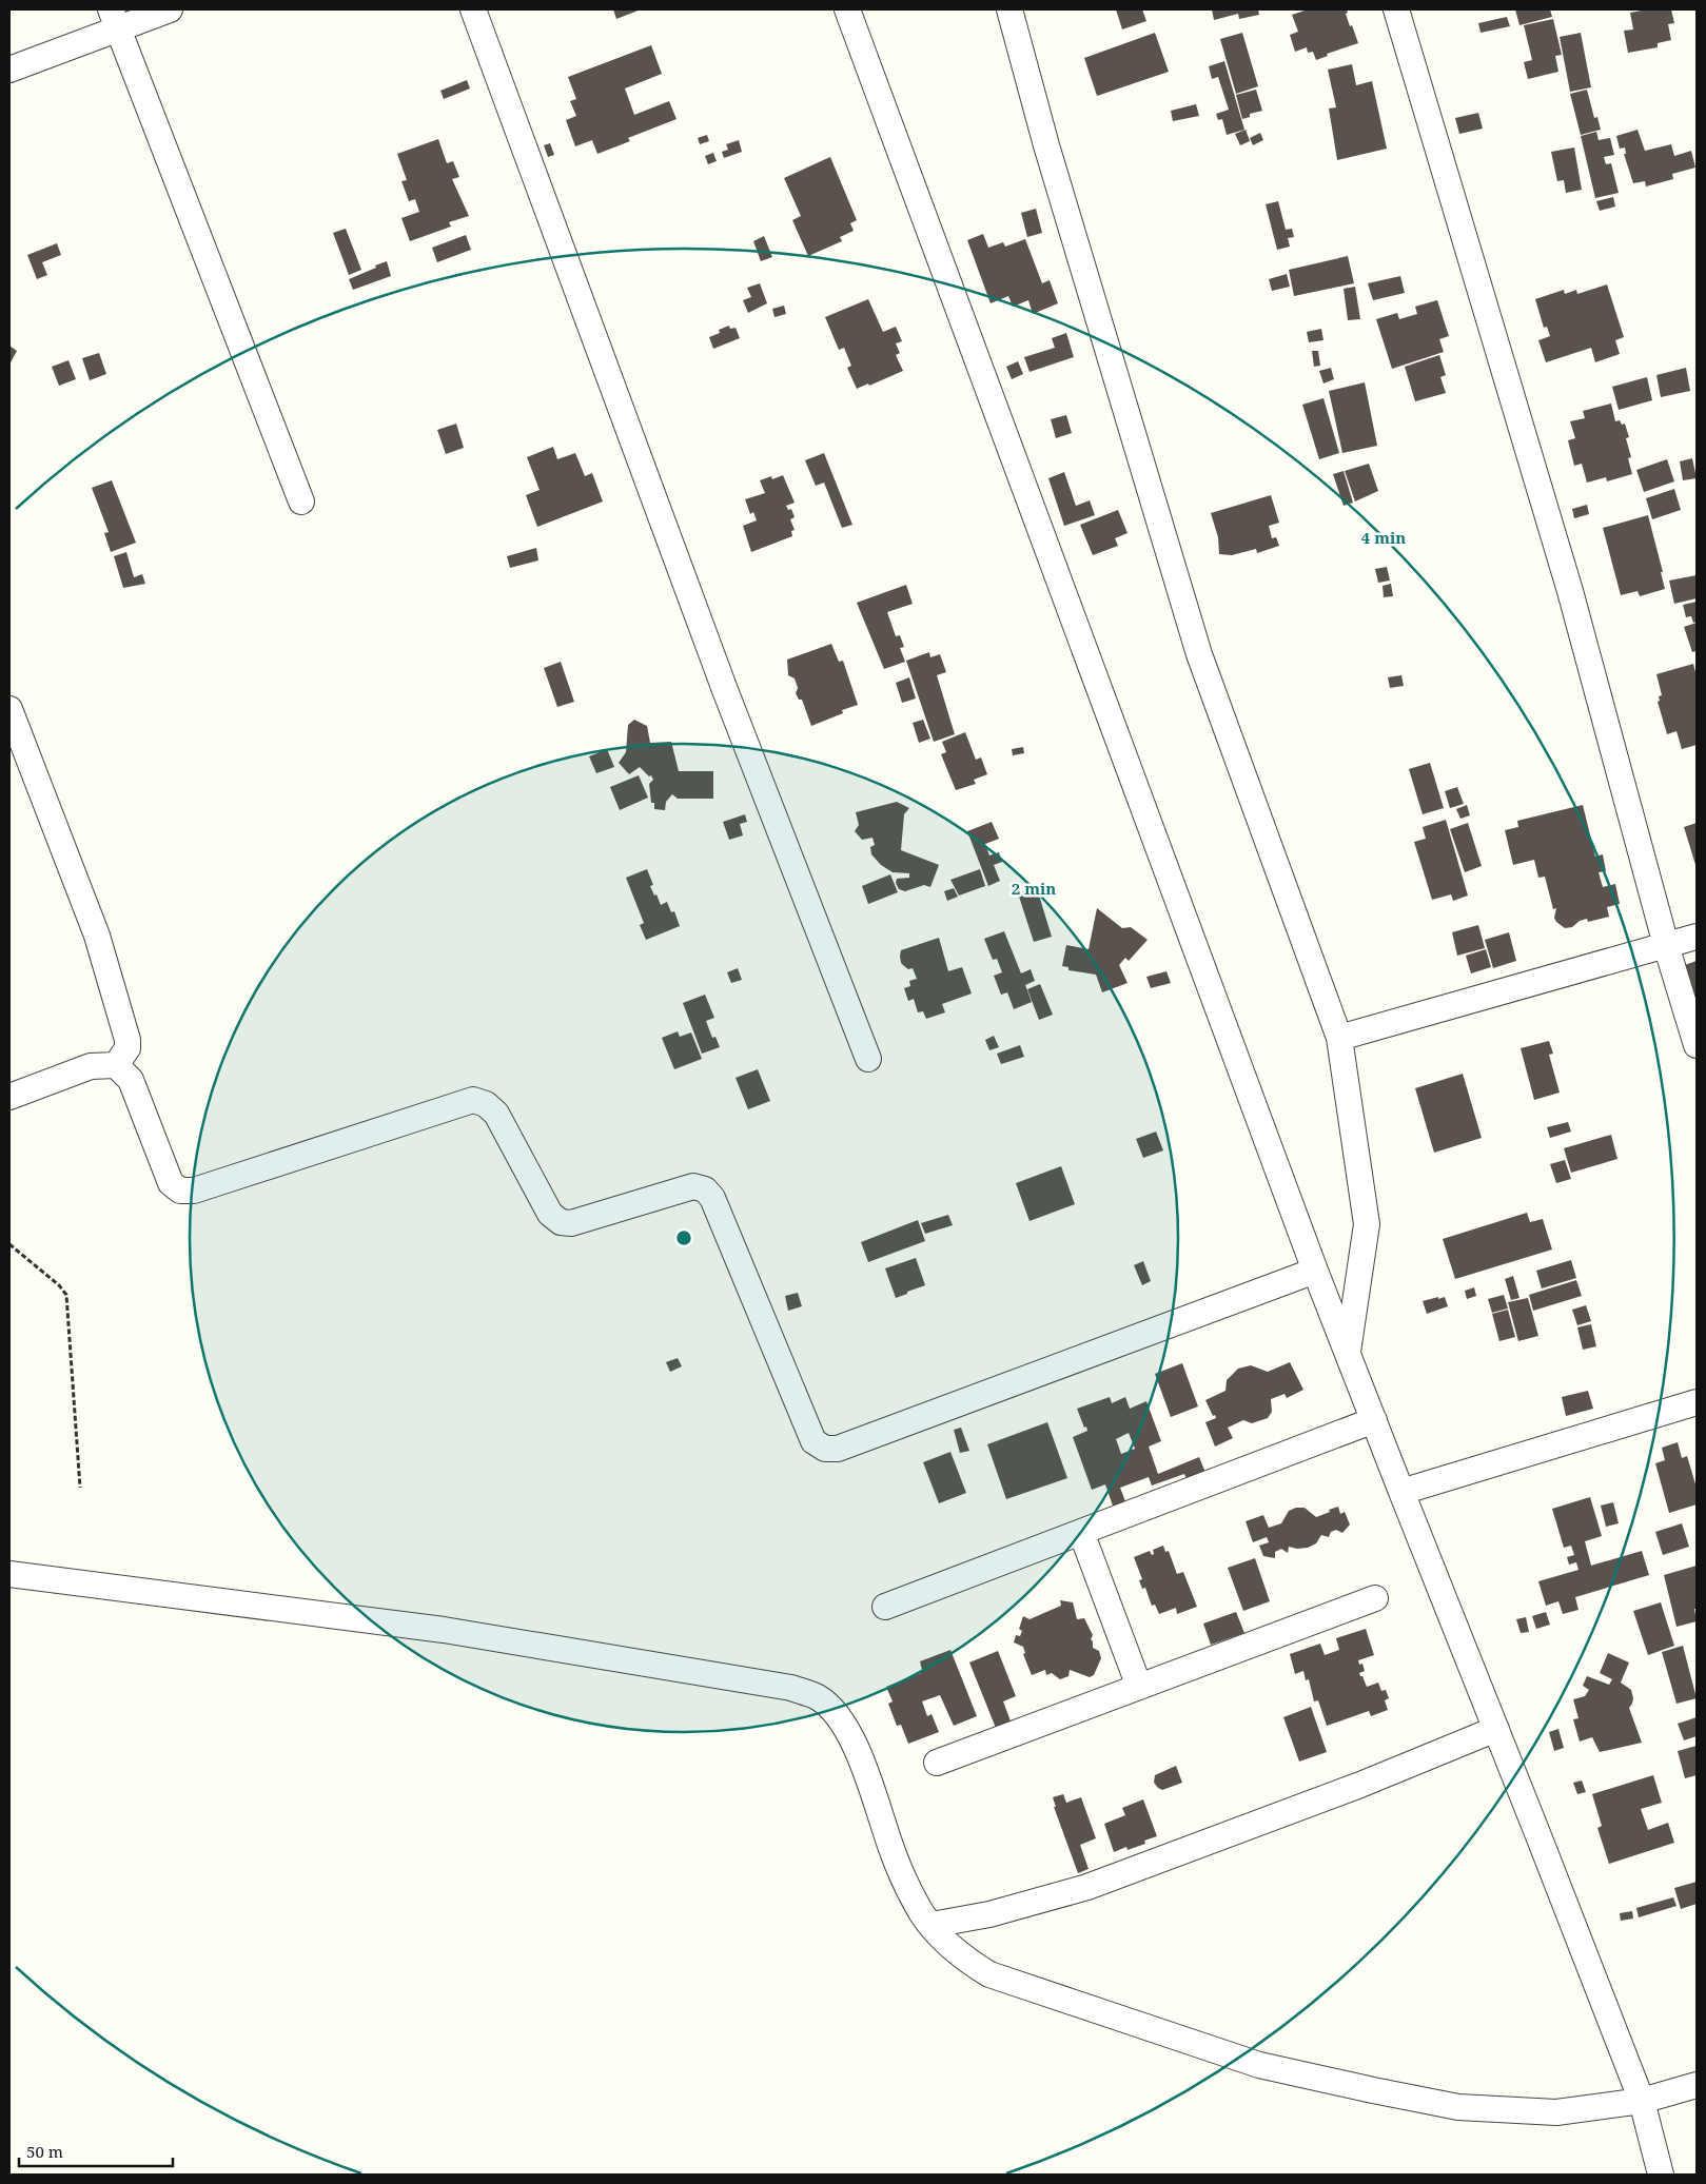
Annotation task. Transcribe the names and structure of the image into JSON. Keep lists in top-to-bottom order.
{
  "scale_bar": "50 m",
  "rings": ["4 min", "2 min"]
}
